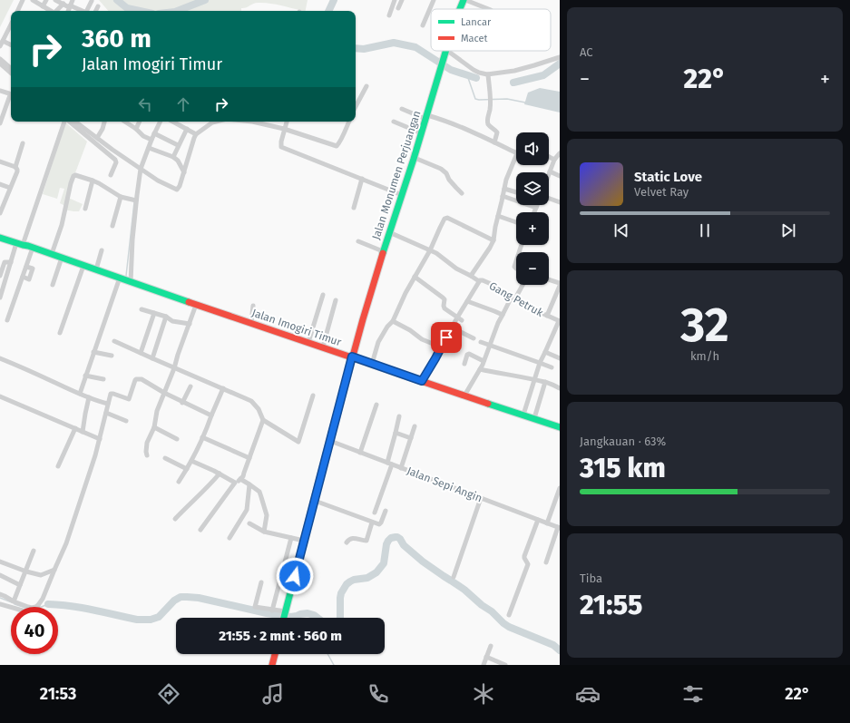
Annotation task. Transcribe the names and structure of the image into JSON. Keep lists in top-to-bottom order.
{
  "streets": {
    "street": [
      "Jalan Monumen Perjuangan",
      "Gang Petruk",
      "Jalan Imogiri Timur",
      "Jalan Sepi Angin"
    ]
  },
  "crossings": [
    ["Jalan Monumen Perjuangan", "Jalan Imogiri Timur"],
    ["Jalan Monumen Perjuangan", "Jalan Sepi Angin"],
    ["Gang Petruk", "Jalan Imogiri Timur"]
  ],
  "legend": ["Lancar", "Macet"],
  "page": {
    "tile": [
      "AC",
      ["32", "km/h"],
      ["Jangkauan · 63%", "315 km"],
      ["Tiba", "21:55"]
    ],
    "turn": ["360 m", "Jalan Imogiri Timur"],
    "heat": ["−", "22°", "+"],
    "map_buttons": ["+", "−"],
    "song": ["Static Love", "Velvet Ray"],
    "limit": "40",
    "trip": "21:55 · 2 mnt · 560 m",
    "tabs": ["21:53", "22°"]
  }
}
